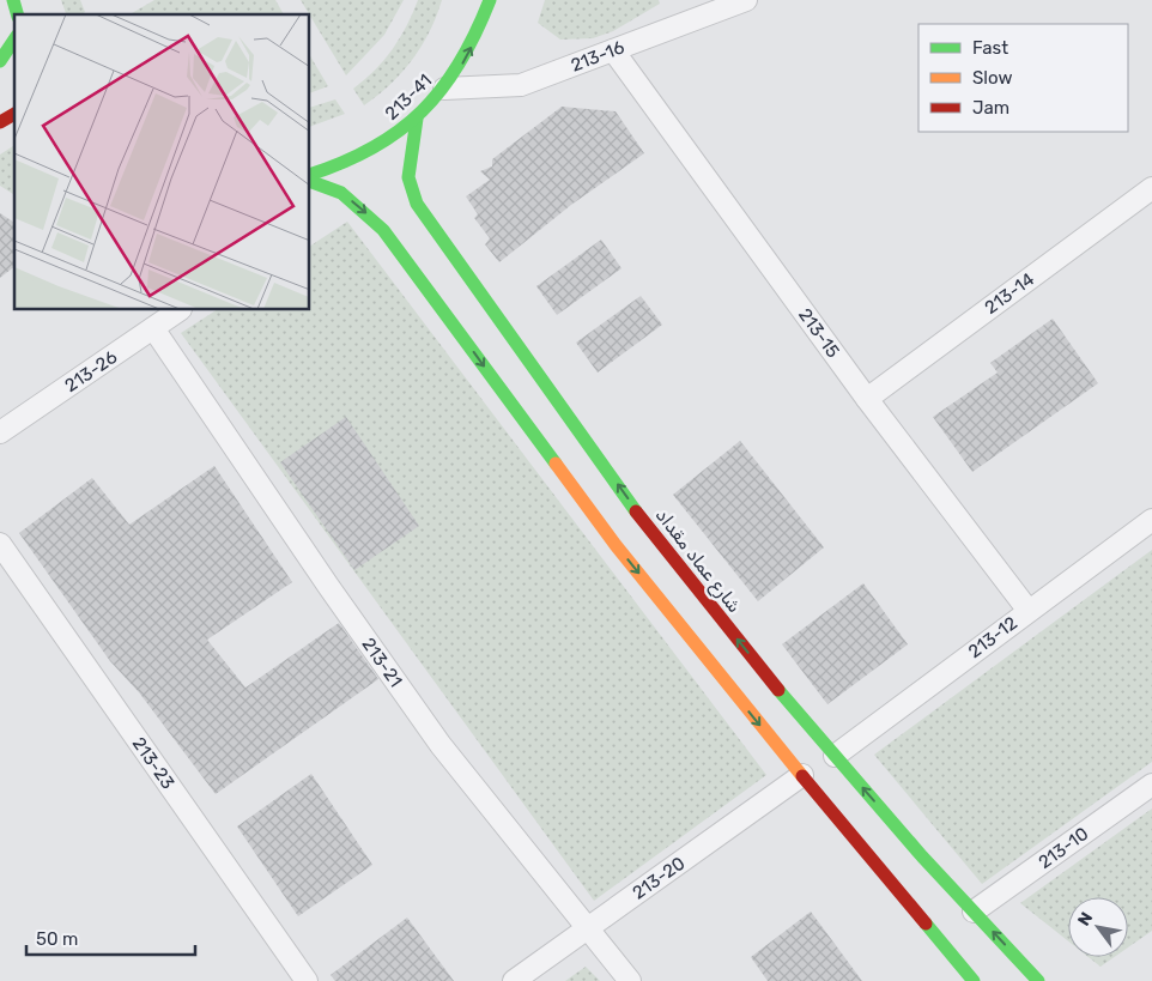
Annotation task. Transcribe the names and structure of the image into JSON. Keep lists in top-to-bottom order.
{
  "streets": {
    "street": [
      "213-16",
      "213-41",
      "213-14",
      "213-15",
      "213-26",
      "شارع عماد مقداد",
      "213-12",
      "213-21",
      "213-23",
      "213-10",
      "213-20"
    ]
  },
  "crossings": [
    ["213-16", "213-41"],
    ["213-16", "213-15"],
    ["213-41", "شارع عماد مقداد"],
    ["213-14", "213-15"],
    ["213-15", "213-12"],
    ["213-26", "213-21"],
    ["شارع عماد مقداد", "213-12"],
    ["شارع عماد مقداد", "213-10"],
    ["213-21", "213-20"]
  ],
  "one_way": ["213-41"],
  "legend": ["Fast", "Slow", "Jam"],
  "scale_bar": "50 m",
  "north": "top left"
}
